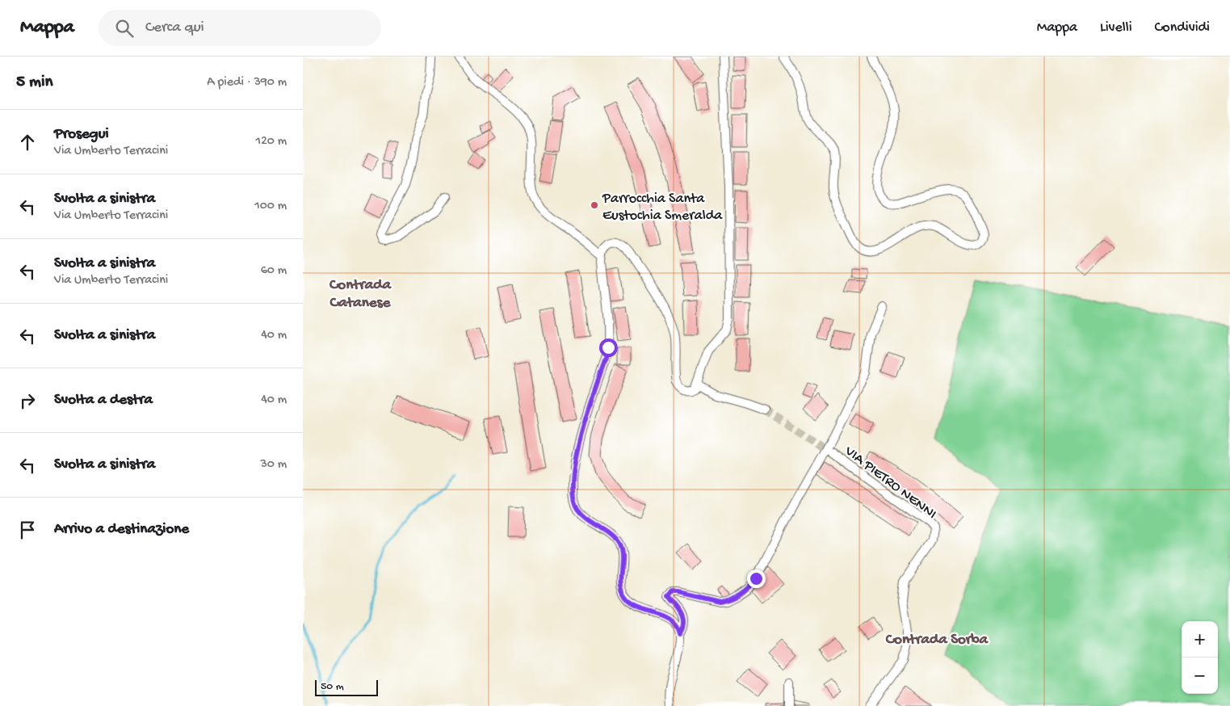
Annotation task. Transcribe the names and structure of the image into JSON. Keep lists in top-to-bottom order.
{
  "streets": {
    "street": ["VIA PIETRO NENNI"]
  },
  "districts": ["Contrada Catanese", "Contrada Sorba"],
  "places": ["Parrocchia Santa Eustochia Smeralda"],
  "scale_bar": "50 m",
  "page": {
    "header": "Mappa",
    "search": "Cerca qui",
    "nav": ["Mappa", "Livelli", "Condividi"],
    "heading": ["5 min", "A piedi · 390 m"],
    "list": [
      ["Prosegui", "Via Umberto Terracini", "120 m"],
      ["Svolta a sinistra", "Via Umberto Terracini", "100 m"],
      ["Svolta a sinistra", "Via Umberto Terracini", "60 m"],
      ["Svolta a sinistra", "40 m"],
      ["Svolta a destra", "40 m"],
      ["Svolta a sinistra", "30 m"],
      "Arrivo a destinazione"
    ],
    "map_buttons": ["+", "−"],
    "scale": "50 m"
  }
}
